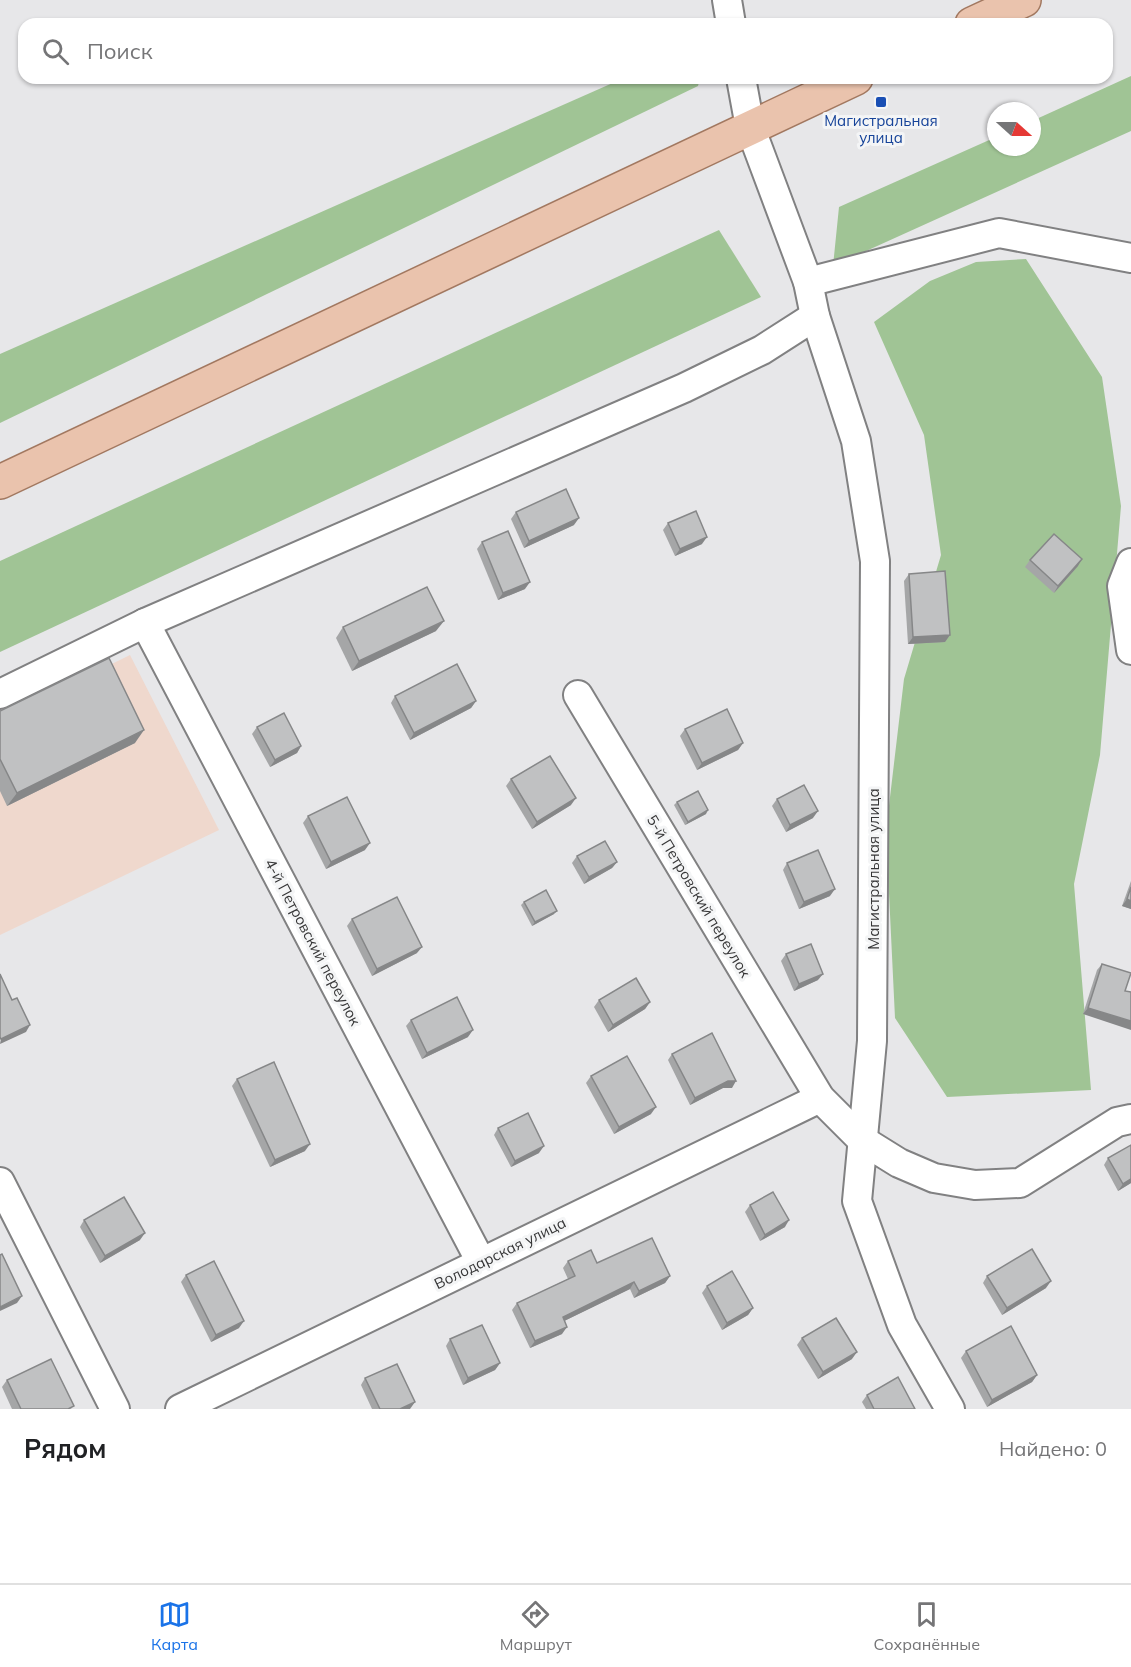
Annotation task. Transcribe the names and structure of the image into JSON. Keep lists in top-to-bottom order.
{
  "streets": {
    "street": [
      "Магистральная улица",
      "5-й Петровский переулок",
      "4-й Петровский переулок",
      "Володарская улица"
    ]
  },
  "crossings": [
    ["Магистральная улица", "5-й Петровский переулок"],
    ["5-й Петровский переулок", "Володарская улица"],
    ["4-й Петровский переулок", "Володарская улица"]
  ],
  "places": {
    "transit": ["Магистральная улица"]
  },
  "north": "right",
  "page": {
    "search": "Поиск",
    "heading": ["Рядом", "Найдено: 0"],
    "nav": ["Карта", "Маршрут", "Сохранённые"]
  }
}
